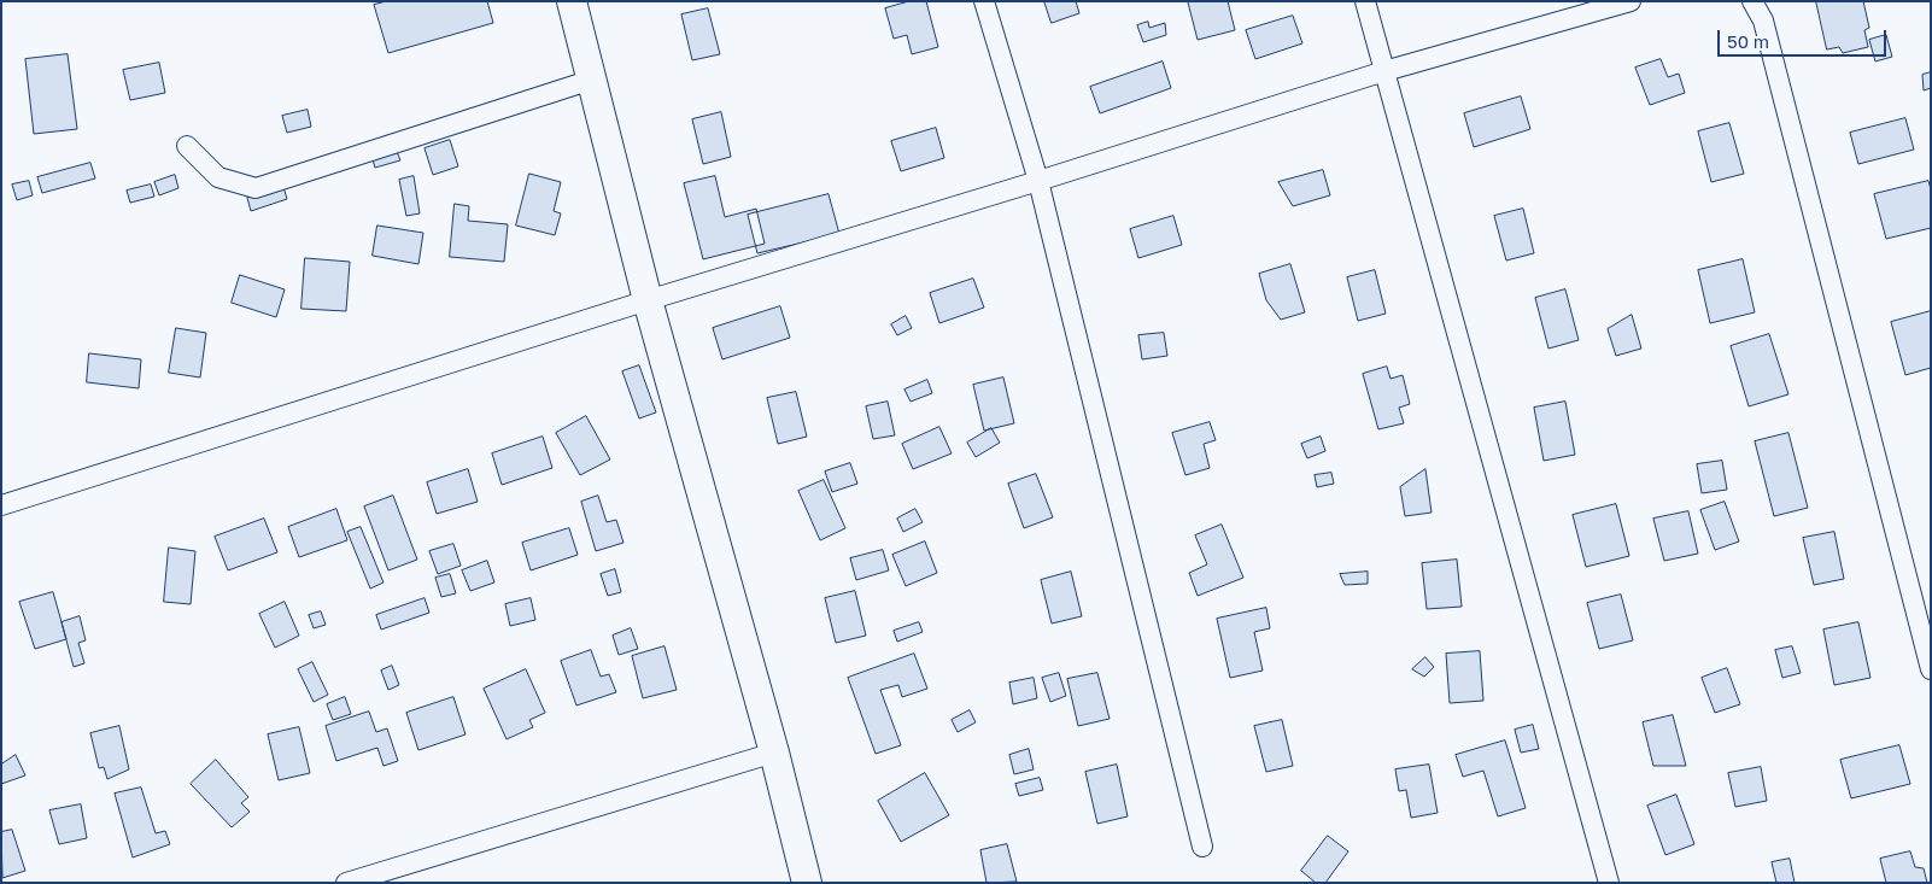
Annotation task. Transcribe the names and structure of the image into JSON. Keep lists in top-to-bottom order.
{
  "scale_bar": "50 m"
}
